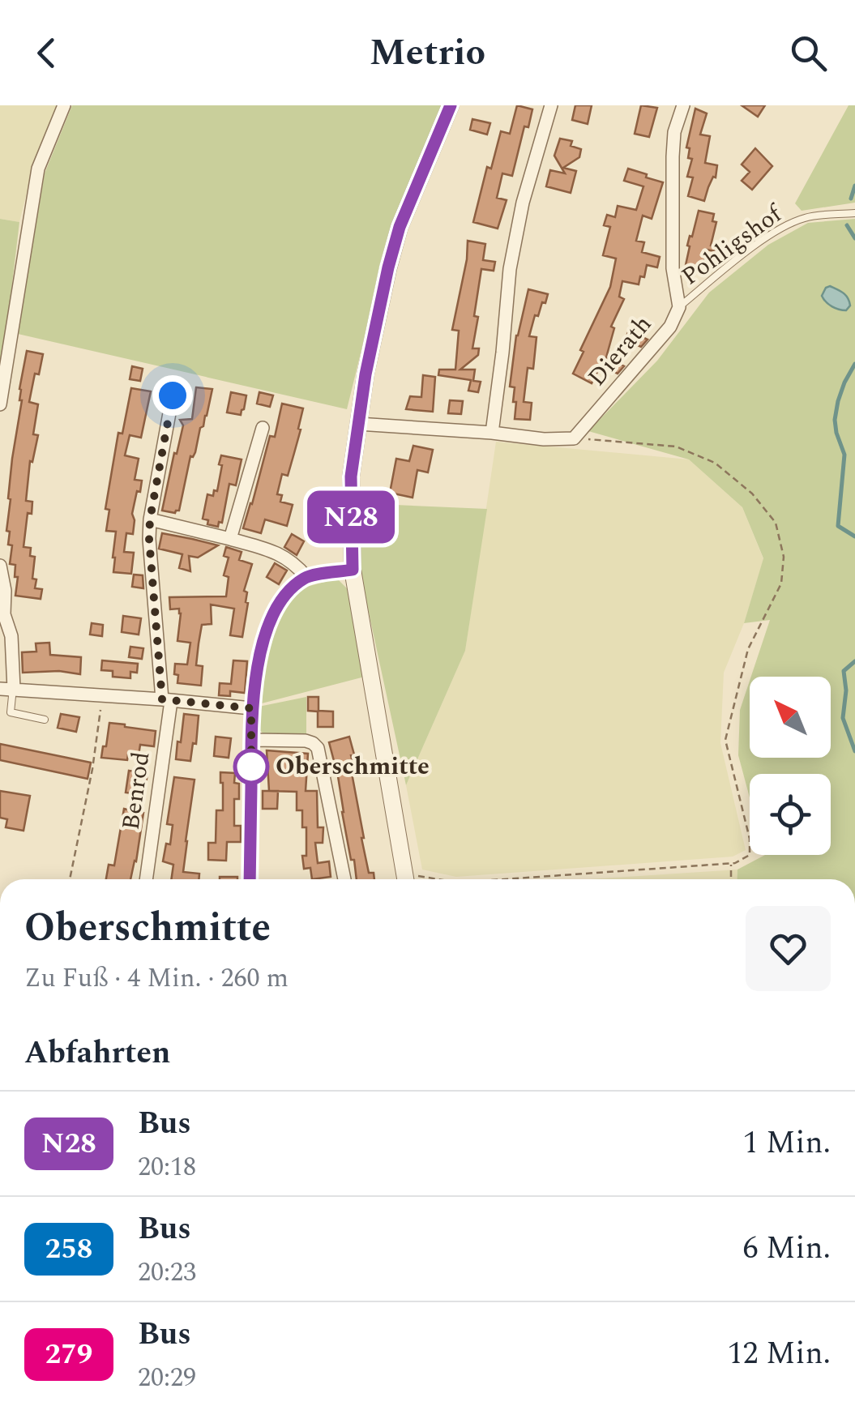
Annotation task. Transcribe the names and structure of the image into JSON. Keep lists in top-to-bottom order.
{
  "streets": {
    "street": ["Dierath", "Benrod"],
    "lane": ["Pohligshof"]
  },
  "crossings": [
    ["Pohligshof", "Dierath"]
  ],
  "places": ["Oberschmitte"],
  "lines": ["bus line N28"],
  "north": "top left",
  "page": {
    "header": "Metrio",
    "on_map": "N28",
    "heading": [
      ["Oberschmitte", "Zu Fuß · 4 Min. · 260 m"],
      "Abfahrten"
    ],
    "list": [
      {
        "mark": "N28",
        "name": "Bus",
        "note": "20:18",
        "value": "1 Min."
      },
      {
        "mark": "258",
        "name": "Bus",
        "note": "20:23",
        "value": "6 Min."
      },
      {
        "mark": "279",
        "name": "Bus",
        "note": "20:29",
        "value": "12 Min."
      }
    ]
  }
}
